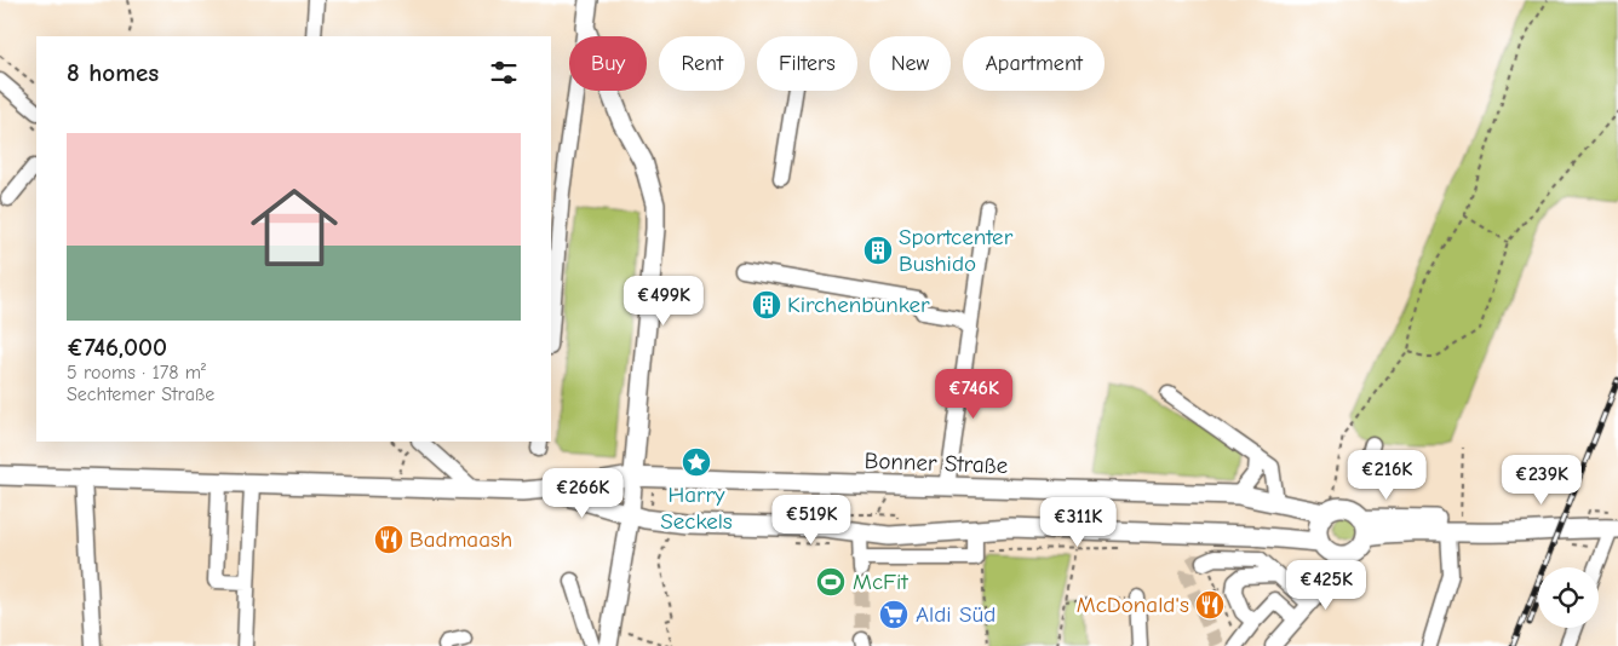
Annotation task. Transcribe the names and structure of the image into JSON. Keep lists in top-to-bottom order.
{
  "streets": {
    "main road": ["Bonner Straße"]
  },
  "places": {
    "building": ["Sportcenter Bushido", "Kirchenbunker"],
    "place": ["Harry Seckels"],
    "restaurant": ["Badmaash", "McDonald's"],
    "sports": ["McFit"],
    "supermarket": ["Aldi Süd"]
  },
  "page": {
    "chip": [
      "Buy",
      "Rent",
      "Filters",
      "New",
      "Apartment"
    ],
    "heading": "8 homes",
    "list": [
      {
        "name": "€746,000",
        "note": "5 rooms · 178 m² · Sechtemer Straße"
      }
    ],
    "price": [
      "€499K",
      "€746K",
      "€216K",
      "€239K",
      "€266K",
      "€519K",
      "€311K",
      "€425K"
    ]
  }
}
